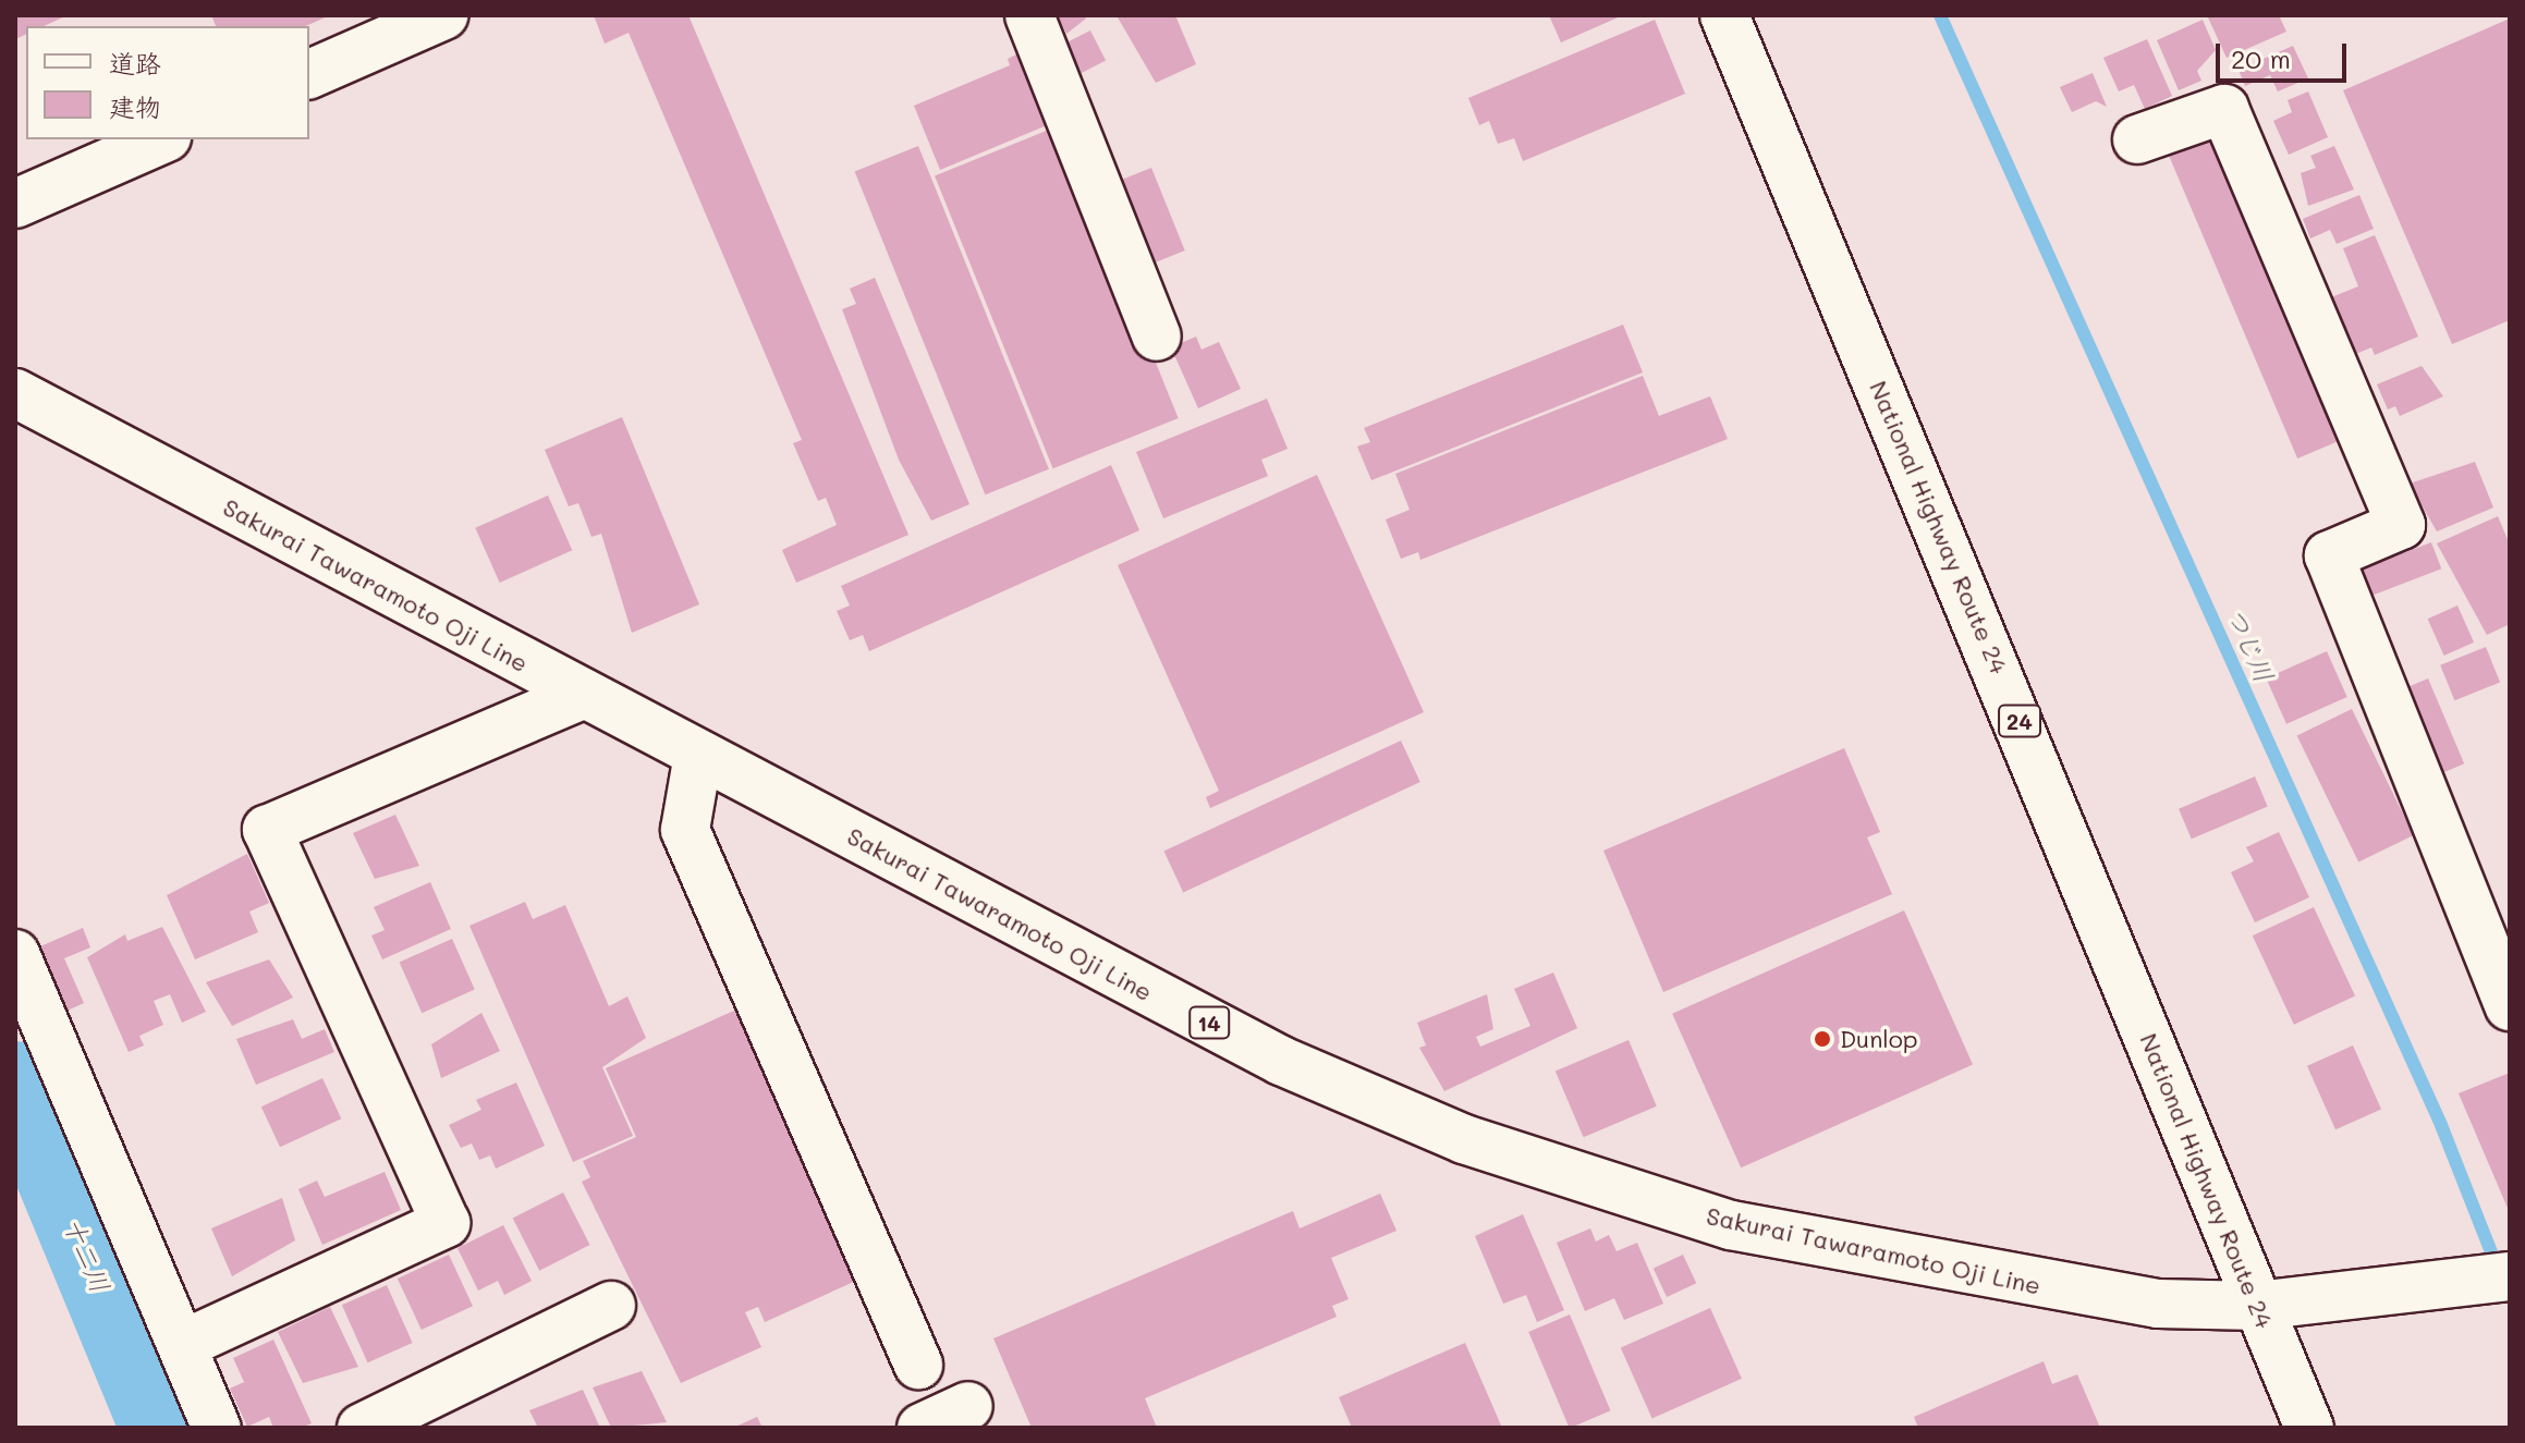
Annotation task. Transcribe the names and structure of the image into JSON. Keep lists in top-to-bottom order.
{
  "streets": {
    "main road": [
      "National Highway Route 24",
      "Sakurai Tawaramoto Oji Line",
      "24",
      "14"
    ]
  },
  "crossings": [
    ["National Highway Route 24", "Sakurai Tawaramoto Oji Line"]
  ],
  "water": ["つじ川", "十二川"],
  "places": ["Dunlop"],
  "legend": ["道路", "建物"],
  "scale_bar": "20 m"
}
